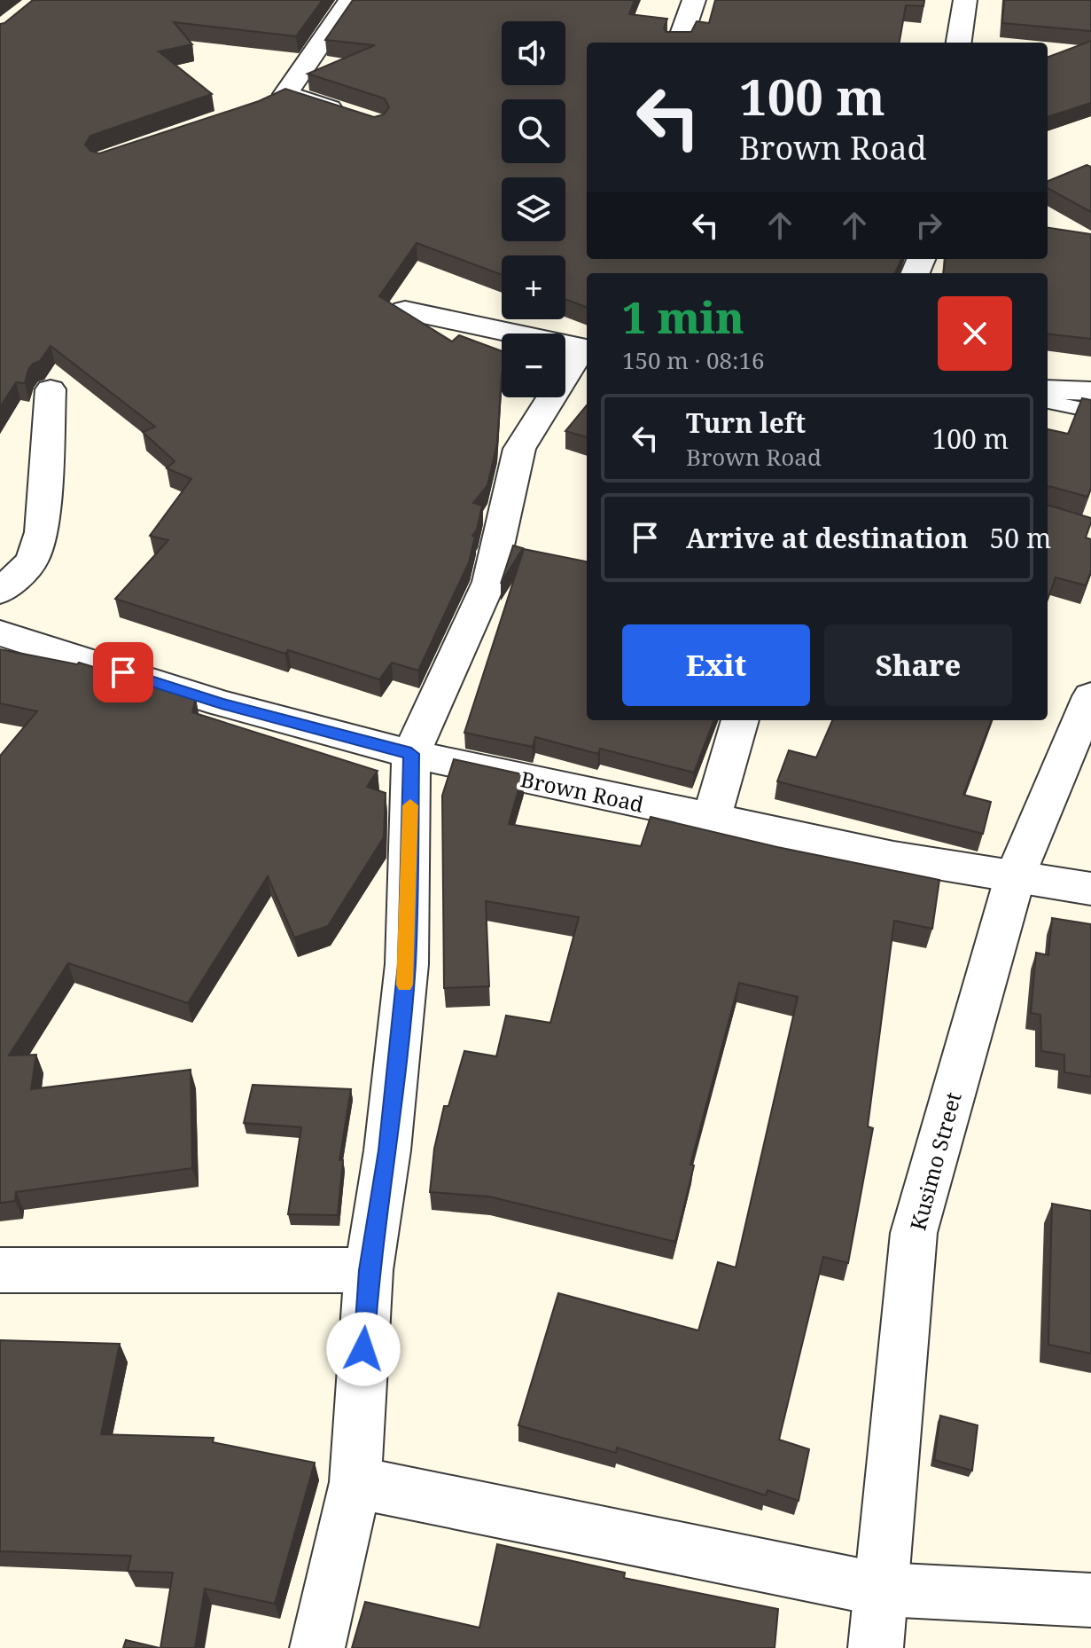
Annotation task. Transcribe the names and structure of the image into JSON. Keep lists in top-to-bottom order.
{
  "streets": {
    "street": ["Brown Road", "Kusimo Street"]
  },
  "crossings": [
    ["Brown Road", "Kusimo Street"]
  ],
  "page": {
    "map_buttons": ["+", "−"],
    "turn": ["100 m", "Brown Road"],
    "heading": ["1 min", "150 m · 08:16"],
    "list": [
      {
        "name": "Turn left",
        "note": "Brown Road",
        "value": "100 m"
      },
      {
        "name": "Arrive at destination",
        "value": "50 m"
      }
    ],
    "buttons": ["Exit", "Share"]
  }
}
